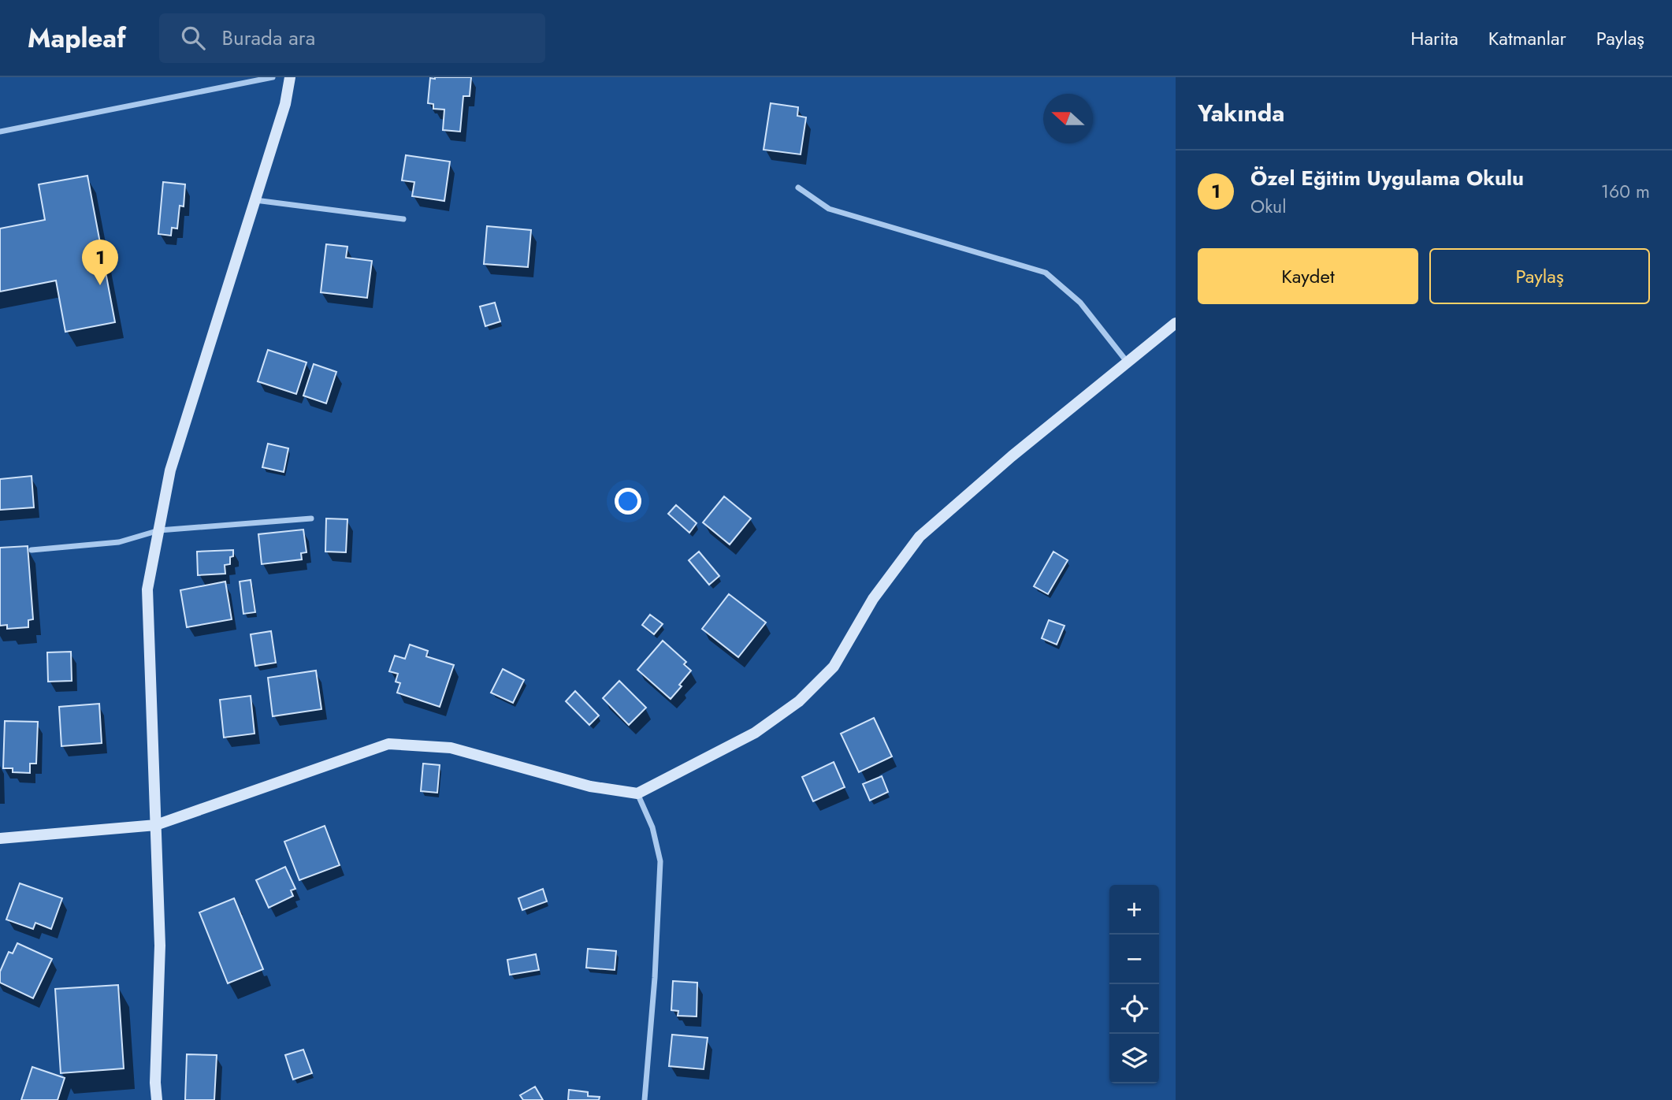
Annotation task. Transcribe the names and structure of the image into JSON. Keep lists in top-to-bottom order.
{
  "north": "left",
  "page": {
    "header": "Mapleaf",
    "search": "Burada ara",
    "nav": ["Harita", "Katmanlar", "Paylaş"],
    "heading": "Yakında",
    "list": [
      {
        "mark": "1",
        "name": "Özel Eğitim Uygulama Okulu",
        "note": "Okul",
        "value": "160 m"
      }
    ],
    "buttons": ["Kaydet", "Paylaş"],
    "pins": "1",
    "map_buttons": ["+", "−"]
  }
}
